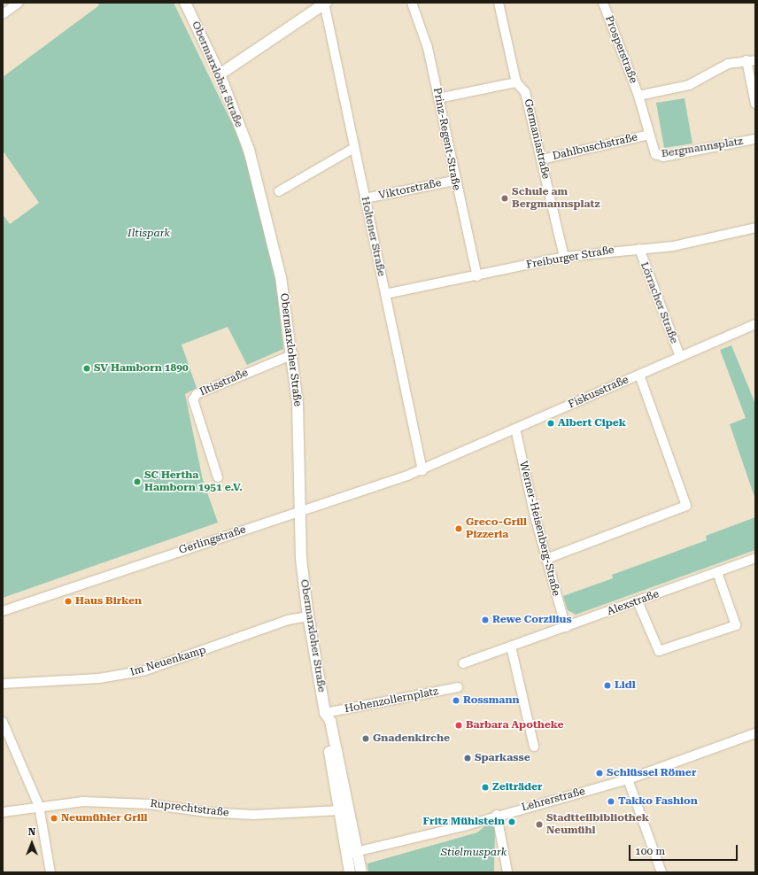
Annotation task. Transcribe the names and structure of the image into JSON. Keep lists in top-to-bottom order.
{
  "streets": {
    "street": [
      "Prosperstraße",
      "Obermarxloher Straße",
      "Prinz-Regent-Straße",
      "Germaniastraße",
      "Dahlbuschstraße",
      "Bergmannsplatz",
      "Viktorstraße",
      "Holtener Straße",
      "Freiburger Straße",
      "Lörracher Straße",
      "Iltisstraße",
      "Fiskusstraße",
      "Werner-Heisenberg-Straße",
      "Gerlingstraße",
      "Alexstraße",
      "Im Neuenkamp",
      "Hohenzollernplatz",
      "Lehrerstraße",
      "Ruprechtstraße"
    ]
  },
  "crossings": [
    ["Prosperstraße", "Bergmannsplatz"],
    ["Obermarxloher Straße", "Iltisstraße"],
    ["Obermarxloher Straße", "Gerlingstraße"],
    ["Obermarxloher Straße", "Im Neuenkamp"],
    ["Obermarxloher Straße", "Hohenzollernplatz"],
    ["Obermarxloher Straße", "Lehrerstraße"],
    ["Obermarxloher Straße", "Ruprechtstraße"],
    ["Prinz-Regent-Straße", "Viktorstraße"],
    ["Prinz-Regent-Straße", "Freiburger Straße"],
    ["Germaniastraße", "Dahlbuschstraße"],
    ["Germaniastraße", "Freiburger Straße"],
    ["Dahlbuschstraße", "Bergmannsplatz"],
    ["Viktorstraße", "Holtener Straße"],
    ["Holtener Straße", "Freiburger Straße"],
    ["Holtener Straße", "Fiskusstraße"],
    ["Holtener Straße", "Gerlingstraße"],
    ["Freiburger Straße", "Lörracher Straße"],
    ["Lörracher Straße", "Fiskusstraße"],
    ["Fiskusstraße", "Werner-Heisenberg-Straße"],
    ["Fiskusstraße", "Gerlingstraße"],
    ["Werner-Heisenberg-Straße", "Alexstraße"]
  ],
  "parks": ["Iltispark", "Stielmuspark"],
  "places": [
    "Schule am Bergmannsplatz",
    "SV Hamborn 1890",
    "Albert Cipek",
    "SC Hertha Hamborn 1951 e.V.",
    "Greco-Grill Pizzeria",
    "Haus Birken",
    "Rewe Corzilius",
    "Lidl",
    "Rossmann",
    "Barbara Apotheke",
    "Gnadenkirche",
    "Sparkasse",
    "Schlüssel Römer",
    "Zeiträder",
    "Takko Fashion",
    "Neumühler Grill",
    "Fritz Mühlstein",
    "Stadtteilbibliothek Neumühl"
  ],
  "scale_bar": "100 m",
  "north": "top"
}
